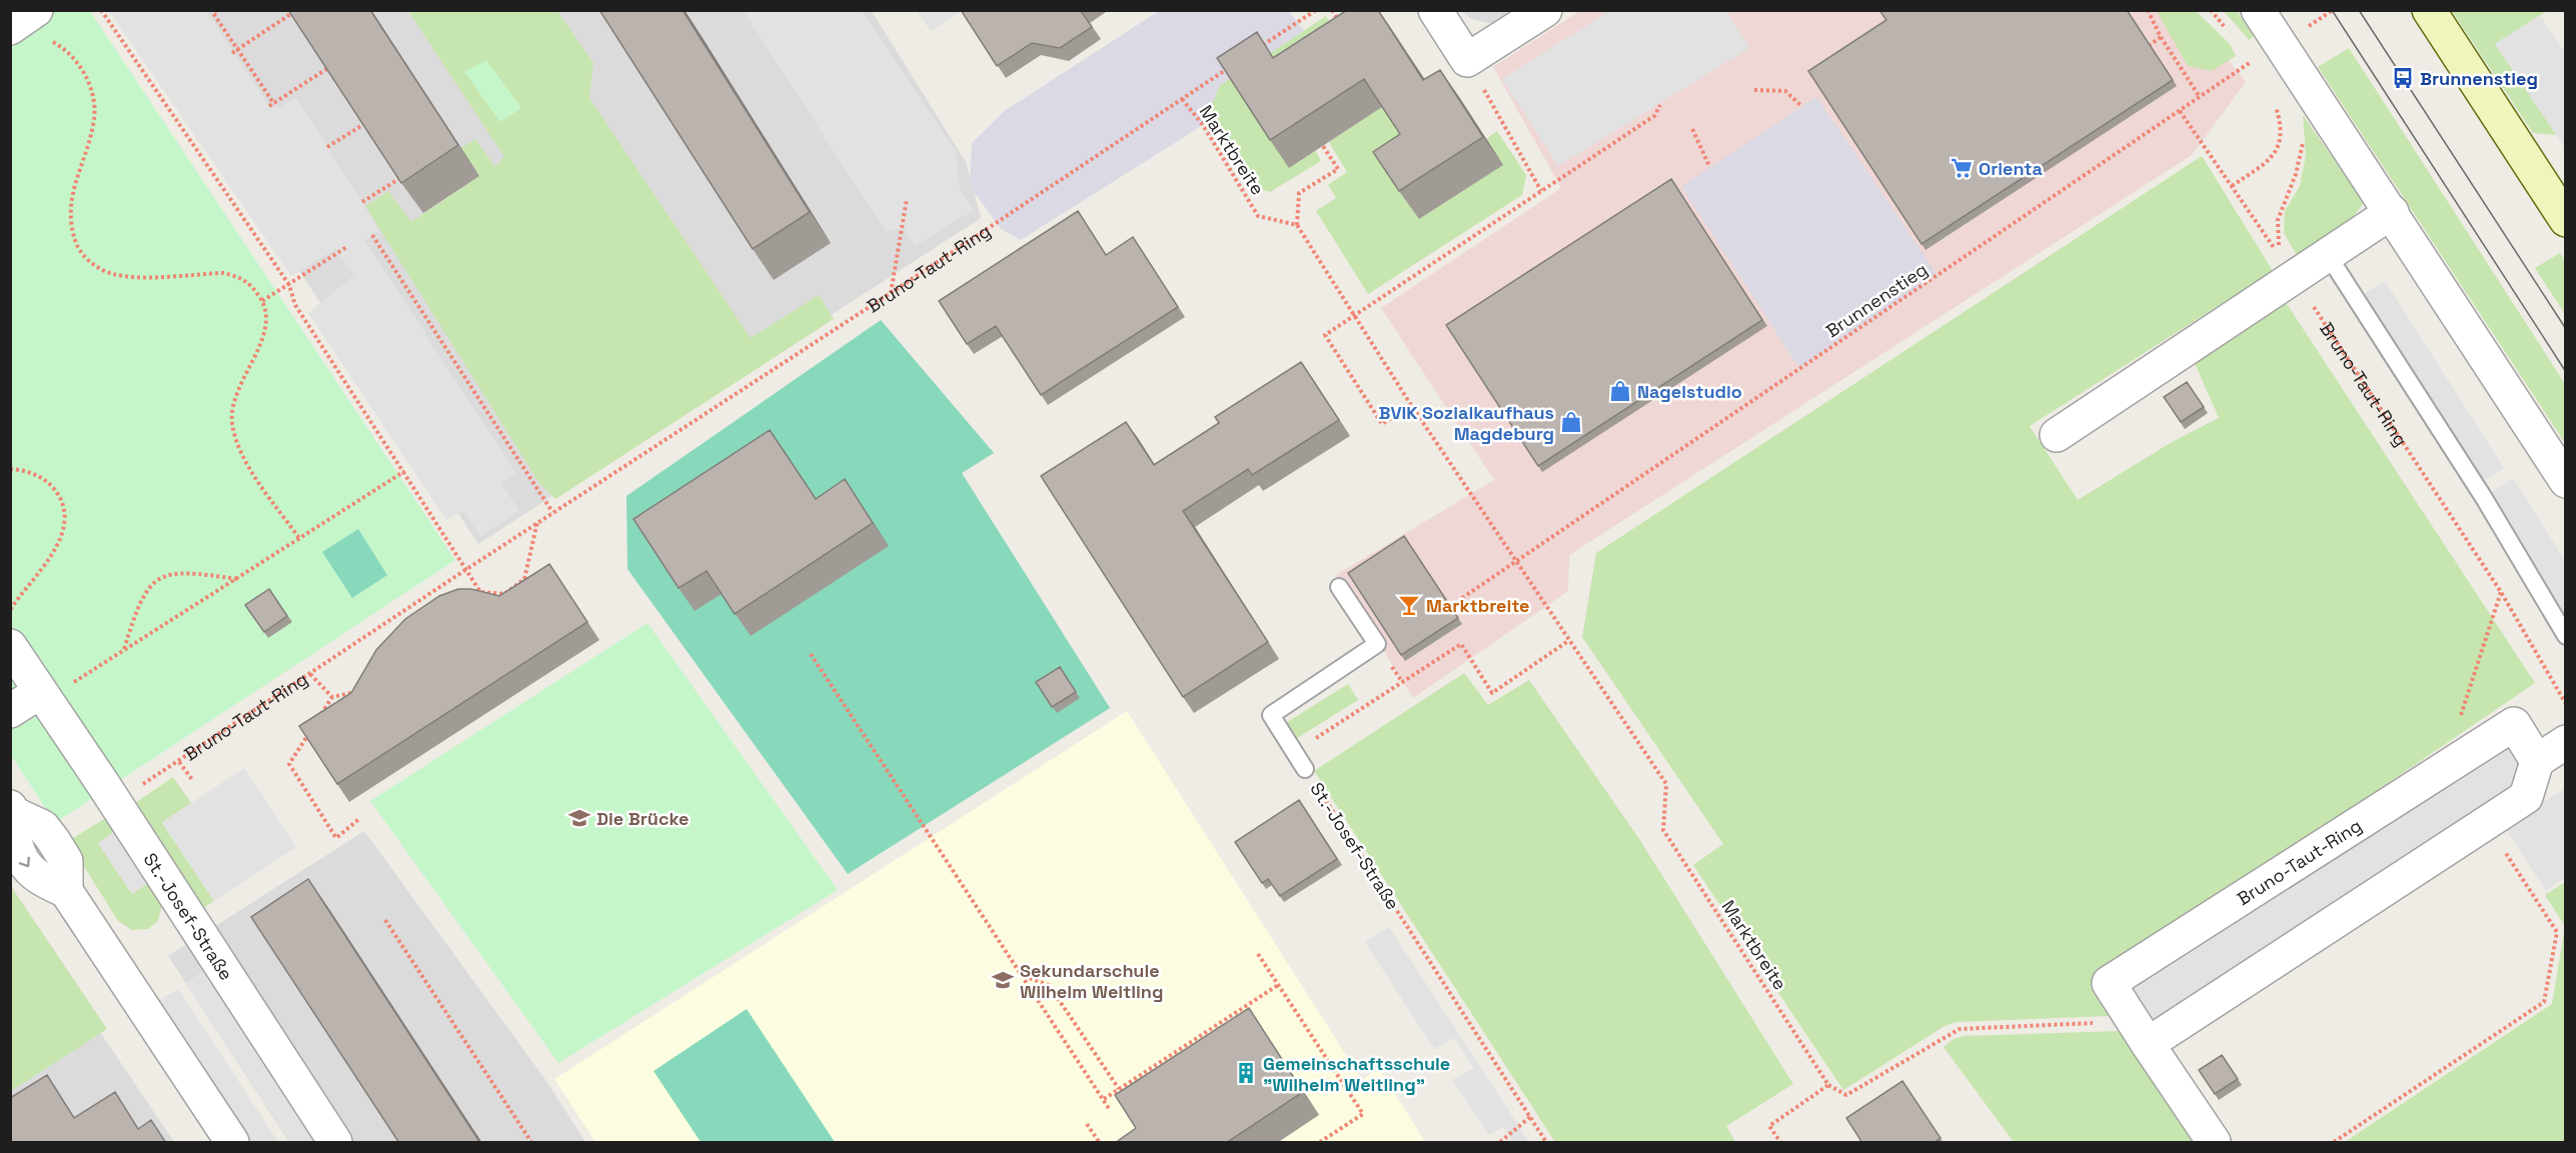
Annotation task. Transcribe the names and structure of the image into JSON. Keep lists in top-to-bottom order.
{
  "streets": {
    "street": ["Bruno-Taut-Ring", "St.-Josef-Straße"],
    "path": ["Marktbreite", "Brunnenstieg"]
  },
  "crossings": [
    ["Marktbreite", "Bruno-Taut-Ring"],
    ["Marktbreite", "Brunnenstieg"],
    ["Bruno-Taut-Ring", "Brunnenstieg"],
    ["Bruno-Taut-Ring", "St.-Josef-Straße"]
  ],
  "places": {
    "bus stop": ["Brunnenstieg"],
    "supermarket": ["Orienta"],
    "shop": ["Nagelstudio", "BVIK Sozialkaufhaus Magdeburg"],
    "bar": ["Marktbreite"],
    "school or university": ["Die Brücke", "Sekundarschule Wilhelm Weitling"],
    "building": ["Gemeinschaftsschule \"Wilhelm Weitling\""]
  }
}
